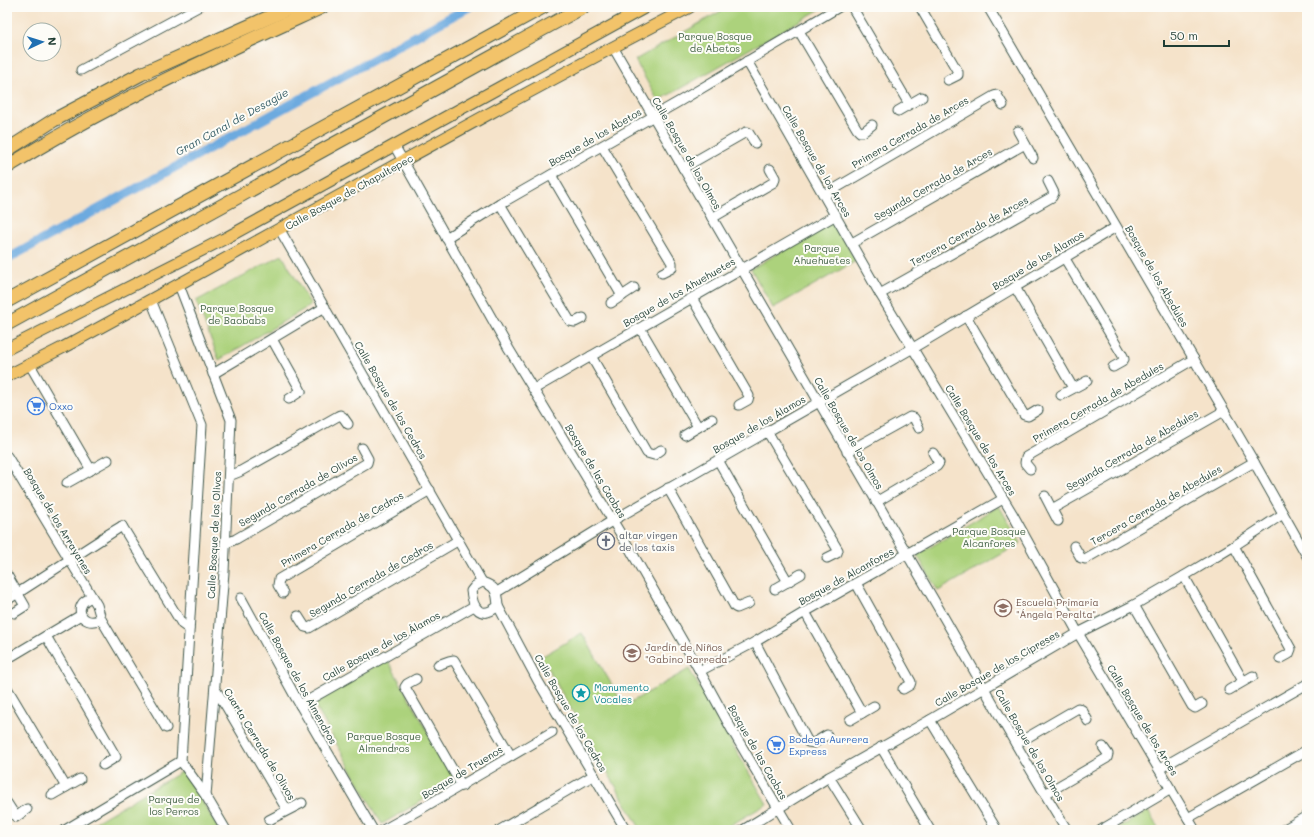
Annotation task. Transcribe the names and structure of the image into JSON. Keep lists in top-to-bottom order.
{
  "streets": {
    "main road": ["Calle Bosque de Chapultepec"],
    "street": [
      "Primera Cerrada de Arces",
      "Bosque de los Abetos",
      "Calle Bosque de los Olmos",
      "Calle Bosque de los Arces",
      "Segunda Cerrada de Arces",
      "Tercera Cerrada de Arces",
      "Bosque de los Álamos",
      "Bosque de los Abedules",
      "Bosque de los Ahuehuetes",
      "Calle Bosque de los Cedros",
      "Primera Cerrada de Abedules",
      "Segunda Cerrada de Abedules",
      "Bosque de las Caobas",
      "Segunda Cerrada de Olivos",
      "Tercera Cerrada de Abedules",
      "Bosque de los Arrayanes",
      "Primera Cerrada de Cedros",
      "Calle Bosque de los Olivos",
      "Bosque de Alcanfores",
      "Segunda Cerrada de Cedros",
      "Calle Bosque de los Álamos",
      "Calle Bosque de los Cipreses",
      "Calle Bosque de los Almendros",
      "Cuarta Cerrada de Olivos",
      "Bosque de Truenos"
    ]
  },
  "crossings": [
    ["Primera Cerrada de Arces", "Calle Bosque de los Arces"],
    ["Bosque de los Abetos", "Calle Bosque de los Olmos"],
    ["Bosque de los Abetos", "Calle Bosque de los Arces"],
    ["Bosque de los Abetos", "Bosque de las Caobas"],
    ["Calle Bosque de los Olmos", "Calle Bosque de Chapultepec"],
    ["Calle Bosque de los Olmos", "Bosque de los Álamos"],
    ["Calle Bosque de los Olmos", "Bosque de los Ahuehuetes"],
    ["Calle Bosque de los Olmos", "Bosque de Alcanfores"],
    ["Calle Bosque de los Olmos", "Calle Bosque de los Cipreses"],
    ["Calle Bosque de los Arces", "Segunda Cerrada de Arces"],
    ["Calle Bosque de los Arces", "Tercera Cerrada de Arces"],
    ["Calle Bosque de los Arces", "Bosque de los Álamos"],
    ["Calle Bosque de los Arces", "Bosque de los Ahuehuetes"],
    ["Calle Bosque de los Arces", "Bosque de Alcanfores"],
    ["Calle Bosque de los Arces", "Calle Bosque de los Cipreses"],
    ["Calle Bosque de Chapultepec", "Calle Bosque de los Cedros"],
    ["Calle Bosque de Chapultepec", "Bosque de las Caobas"],
    ["Calle Bosque de Chapultepec", "Calle Bosque de los Olivos"],
    ["Bosque de los Álamos", "Bosque de los Abedules"],
    ["Bosque de los Álamos", "Calle Bosque de los Cedros"],
    ["Bosque de los Álamos", "Bosque de las Caobas"],
    ["Bosque de los Álamos", "Calle Bosque de los Álamos"],
    ["Bosque de los Abedules", "Primera Cerrada de Abedules"],
    ["Bosque de los Abedules", "Segunda Cerrada de Abedules"],
    ["Bosque de los Abedules", "Tercera Cerrada de Abedules"],
    ["Bosque de los Abedules", "Calle Bosque de los Cipreses"],
    ["Bosque de los Ahuehuetes", "Bosque de las Caobas"],
    ["Calle Bosque de los Cedros", "Primera Cerrada de Cedros"],
    ["Calle Bosque de los Cedros", "Segunda Cerrada de Cedros"],
    ["Calle Bosque de los Cedros", "Calle Bosque de los Álamos"],
    ["Bosque de las Caobas", "Bosque de Alcanfores"],
    ["Bosque de las Caobas", "Calle Bosque de los Cipreses"],
    ["Segunda Cerrada de Olivos", "Calle Bosque de los Olivos"],
    ["Calle Bosque de los Olivos", "Cuarta Cerrada de Olivos"],
    ["Calle Bosque de los Álamos", "Calle Bosque de los Almendros"]
  ],
  "water": ["Gran Canal de Desagüe"],
  "parks": [
    "Parque Bosque de Abetos",
    "Parque Ahuehuetes",
    "Parque Bosque de Baobabs",
    "Parque Bosque Alcanfores",
    "Parque Bosque Almendros",
    "Parque de los Perros"
  ],
  "places": {
    "supermarket": ["Oxxo", "Bodega Aurrera Express"],
    "church": ["altar virgen de los taxis"],
    "school or university": ["Escuela Primaria \"Ángela Peralta\"", "Jardín de Niños \"Gabino Barreda\""],
    "place": ["Monumento Vocales"]
  },
  "scale_bar": "50 m",
  "north": "right"
}
